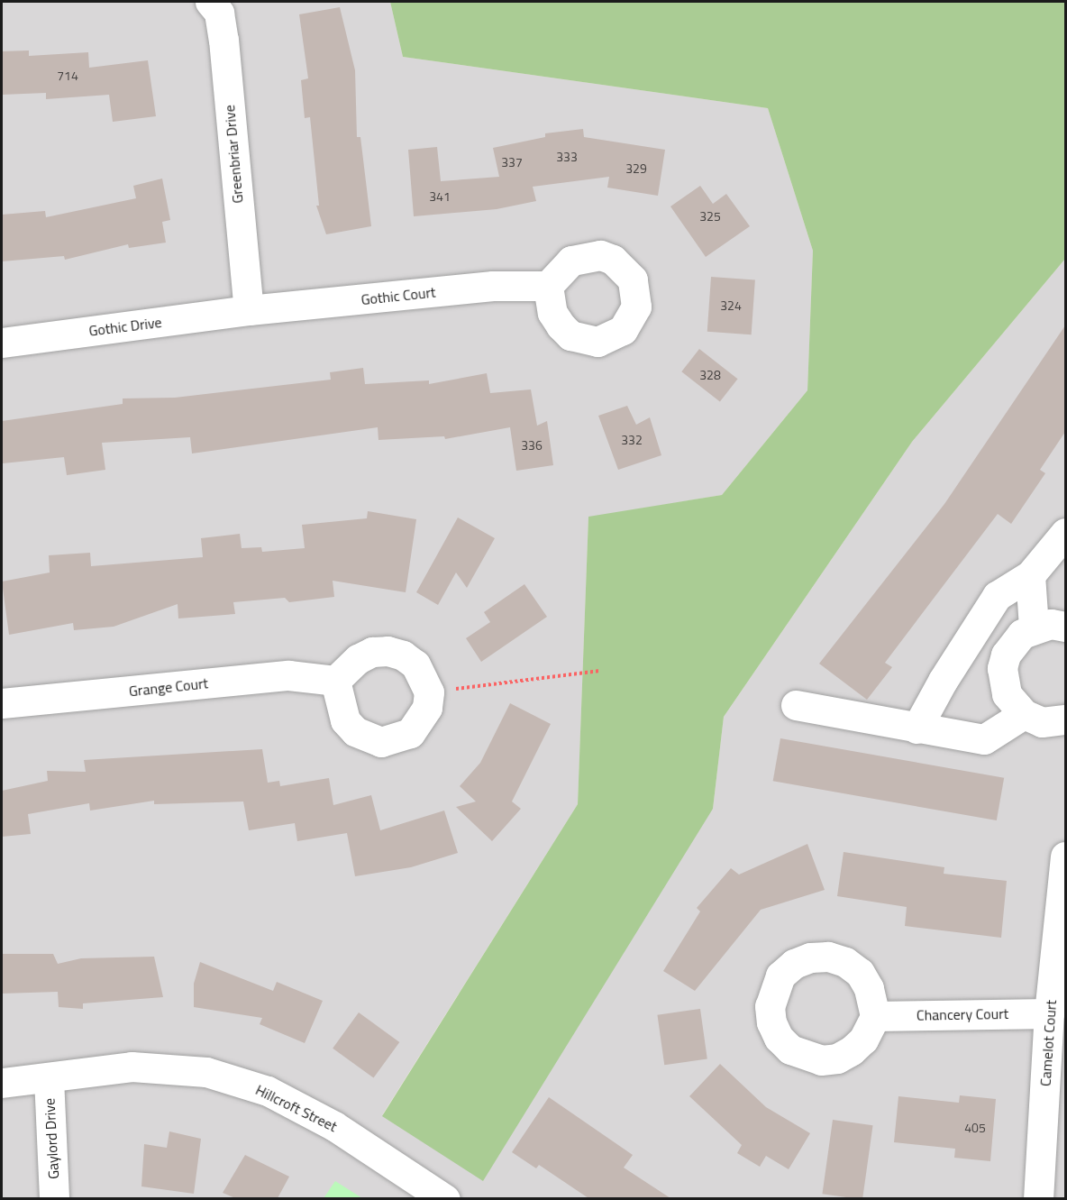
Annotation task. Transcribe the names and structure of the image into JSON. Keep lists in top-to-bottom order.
{
  "streets": {
    "street": [
      "Greenbriar Drive",
      "Gothic Court",
      "Gothic Drive",
      "Grange Court",
      "Chancery Court",
      "Camelot Court",
      "Hillcroft Street",
      "Gaylord Drive"
    ]
  },
  "crossings": [
    ["Greenbriar Drive", "Gothic Court"],
    ["Greenbriar Drive", "Gothic Drive"],
    ["Gothic Court", "Gothic Drive"],
    ["Chancery Court", "Camelot Court"],
    ["Hillcroft Street", "Gaylord Drive"]
  ],
  "house_numbers": [
    "714",
    "333",
    "337",
    "329",
    "341",
    "325",
    "324",
    "328",
    "332",
    "336",
    "405"
  ]
}
